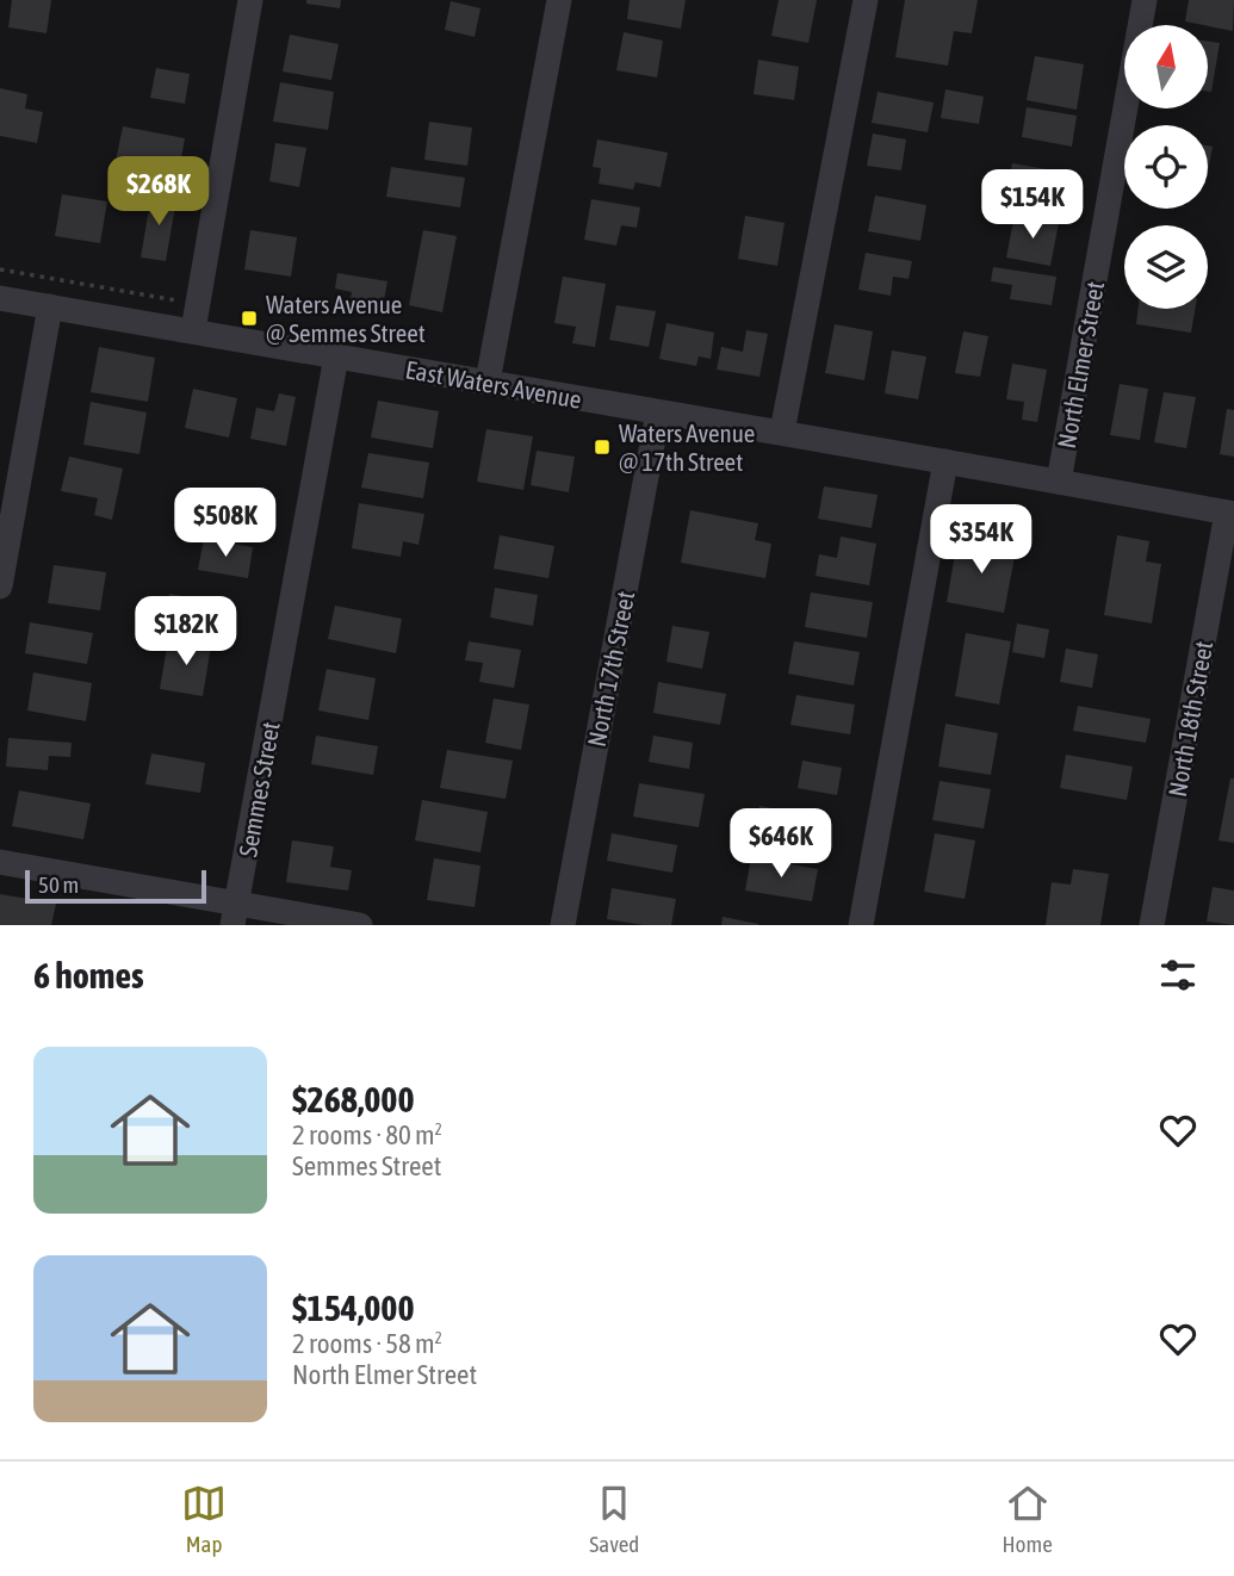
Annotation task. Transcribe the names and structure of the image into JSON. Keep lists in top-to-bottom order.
{
  "streets": {
    "street": [
      "North Elmer Street",
      "East Waters Avenue",
      "North 17th Street",
      "North 18th Street",
      "Semmes Street"
    ]
  },
  "crossings": [
    ["North Elmer Street", "East Waters Avenue"],
    ["East Waters Avenue", "North 17th Street"],
    ["East Waters Avenue", "North 18th Street"],
    ["East Waters Avenue", "Semmes Street"]
  ],
  "places": {
    "transit": ["Waters Avenue @ Semmes Street", "Waters Avenue @ 17th Street"]
  },
  "scale_bar": "50 m",
  "north": "top",
  "page": {
    "price": [
      "$268K",
      "$154K",
      "$508K",
      "$354K",
      "$182K",
      "$646K"
    ],
    "scale": "50 m",
    "heading": "6 homes",
    "list": [
      {
        "name": "$268,000",
        "note": "2 rooms · 80 m² · Semmes Street"
      },
      {
        "name": "$154,000",
        "note": "2 rooms · 58 m² · North Elmer Street"
      }
    ],
    "tabs": ["Map", "Saved", "Home"]
  }
}
